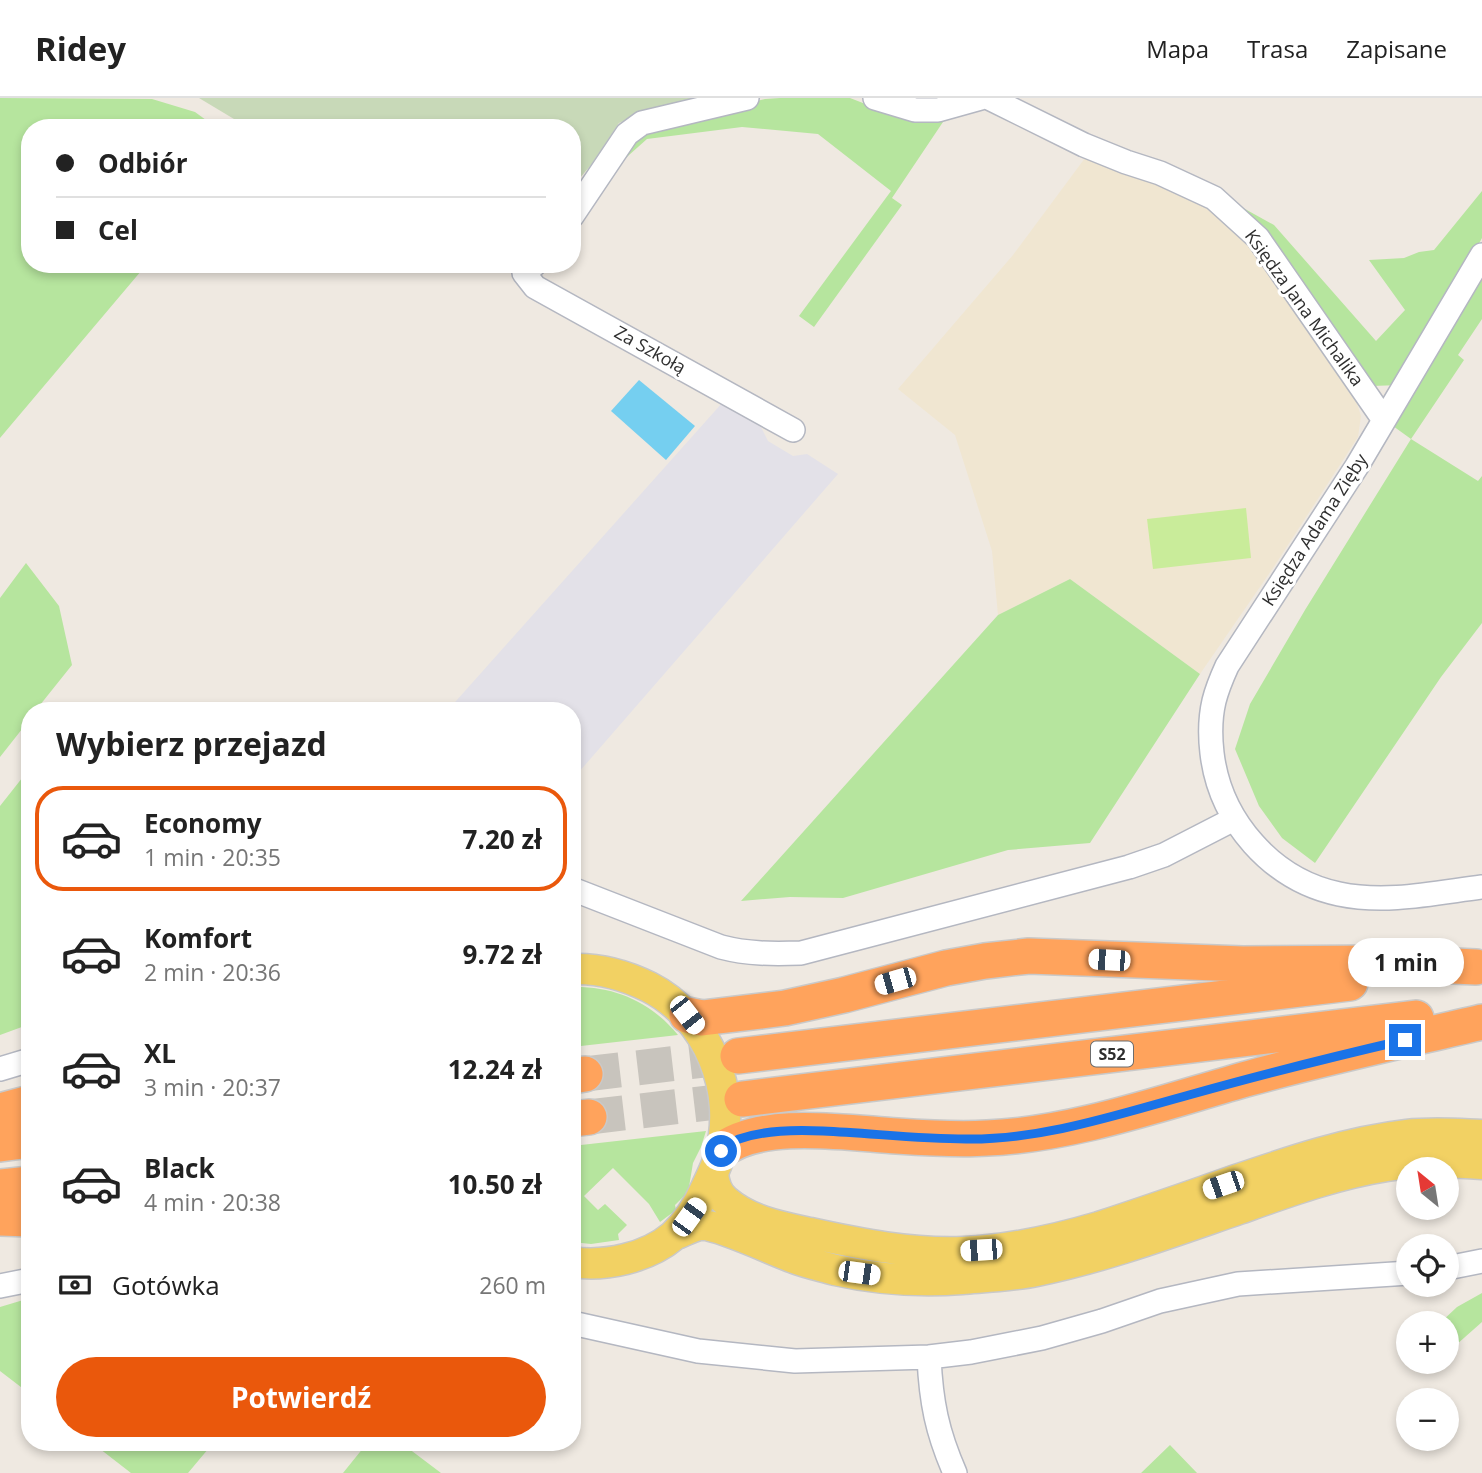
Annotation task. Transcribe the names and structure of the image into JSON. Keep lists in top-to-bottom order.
{
  "streets": {
    "highway": ["S52"],
    "street": ["Księdza Jana Michalika", "Za Szkołą", "Księdza Adama Zięby"]
  },
  "crossings": [
    ["Księdza Jana Michalika", "Księdza Adama Zięby"]
  ],
  "north": "top left",
  "page": {
    "header": "Ridey",
    "nav": ["Mapa", "Trasa", "Zapisane"],
    "banner": ["Odbiór", "Cel"],
    "heading": "Wybierz przejazd",
    "list": [
      {
        "name": "Economy",
        "note": "1 min · 20:35",
        "value": "7.20 zł"
      },
      {
        "name": "Komfort",
        "note": "2 min · 20:36",
        "value": "9.72 zł"
      },
      {
        "name": "XL",
        "note": "3 min · 20:37",
        "value": "12.24 zł"
      },
      {
        "name": "Black",
        "note": "4 min · 20:38",
        "value": "10.50 zł"
      }
    ],
    "bubble": "1 min",
    "map_buttons": ["+", "−"],
    "pay": ["Gotówka", "260 m"],
    "buttons": "Potwierdź"
  }
}
